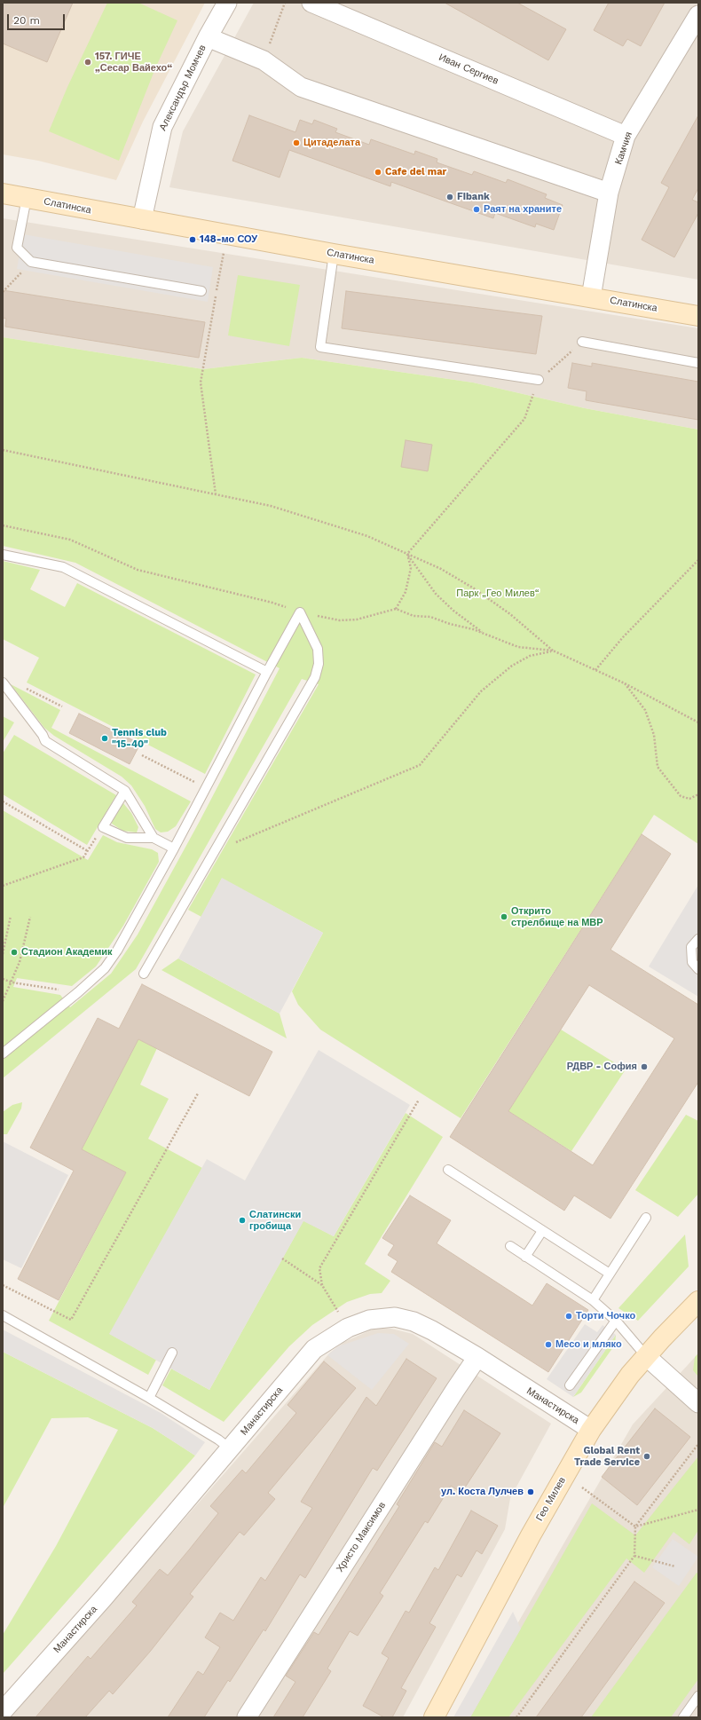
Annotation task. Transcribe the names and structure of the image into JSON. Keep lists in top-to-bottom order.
{
  "streets": {
    "street": [
      "Иван Сергиев",
      "Александър Момчев",
      "Камчия",
      "Слатинска",
      "Манастирска",
      "Гео Милев",
      "Христо Максимов"
    ]
  },
  "crossings": [
    ["Иван Сергиев", "Камчия"],
    ["Александър Момчев", "Слатинска"],
    ["Камчия", "Слатинска"],
    ["Манастирска", "Гео Милев"],
    ["Манастирска", "Христо Максимов"]
  ],
  "parks": ["Парк „Гео Милев“"],
  "places": [
    "157. ГИЧЕ „Сесар Вайехо“",
    "Цитаделата",
    "Cafe del mar",
    "Fibank",
    "Раят на храните",
    "148-мо СОУ",
    "Tennis club \"15-40\"",
    "Открито стрелбище на МВР",
    "Стадион Академик",
    "РДВР - София",
    "Слатински гробища",
    "Торти Чочко",
    "Месо и мляко",
    "Global Rent Trade Service",
    "ул. Коста Лулчев"
  ],
  "scale_bar": "20 m"
}
